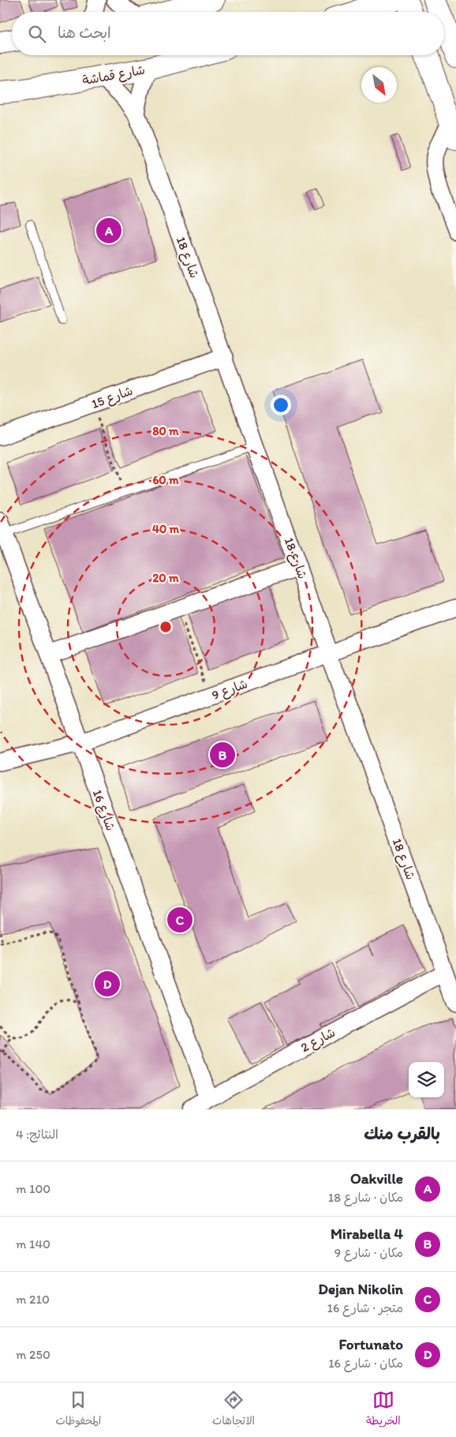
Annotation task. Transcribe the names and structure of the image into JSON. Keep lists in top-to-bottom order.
{
  "streets": {
    "street": [
      "شارع قماشة",
      "شارع 18",
      "شارع 15",
      "شارع 9",
      "شارع 16",
      "شارع 2"
    ]
  },
  "crossings": [
    ["شارع قماشة", "شارع 18"],
    ["شارع 18", "شارع 15"],
    ["شارع 18", "شارع 9"],
    ["شارع 18", "شارع 2"],
    ["شارع 9", "شارع 16"],
    ["شارع 16", "شارع 2"]
  ],
  "north": "bottom right",
  "page": {
    "search": "ابحث هنا",
    "pins": [
      "A",
      "B",
      "C",
      "D"
    ],
    "heading": ["بالقرب منك", "النتائج: 4"],
    "list": [
      {
        "mark": "A",
        "name": "Oakville",
        "note": "مكان · شارع 18",
        "value": "100 m"
      },
      {
        "mark": "B",
        "name": "Mirabella 4",
        "note": "مكان · شارع 9",
        "value": "140 m"
      },
      {
        "mark": "C",
        "name": "Dejan Nikolin",
        "note": "متجر · شارع 16",
        "value": "210 m"
      },
      {
        "mark": "D",
        "name": "Fortunato",
        "note": "مكان · شارع 16",
        "value": "250 m"
      }
    ],
    "nav": ["الخريطة", "الاتجاهات", "المحفوظات"]
  },
  "rings": [
    "80 m",
    "60 m",
    "40 m",
    "20 m"
  ]
}
